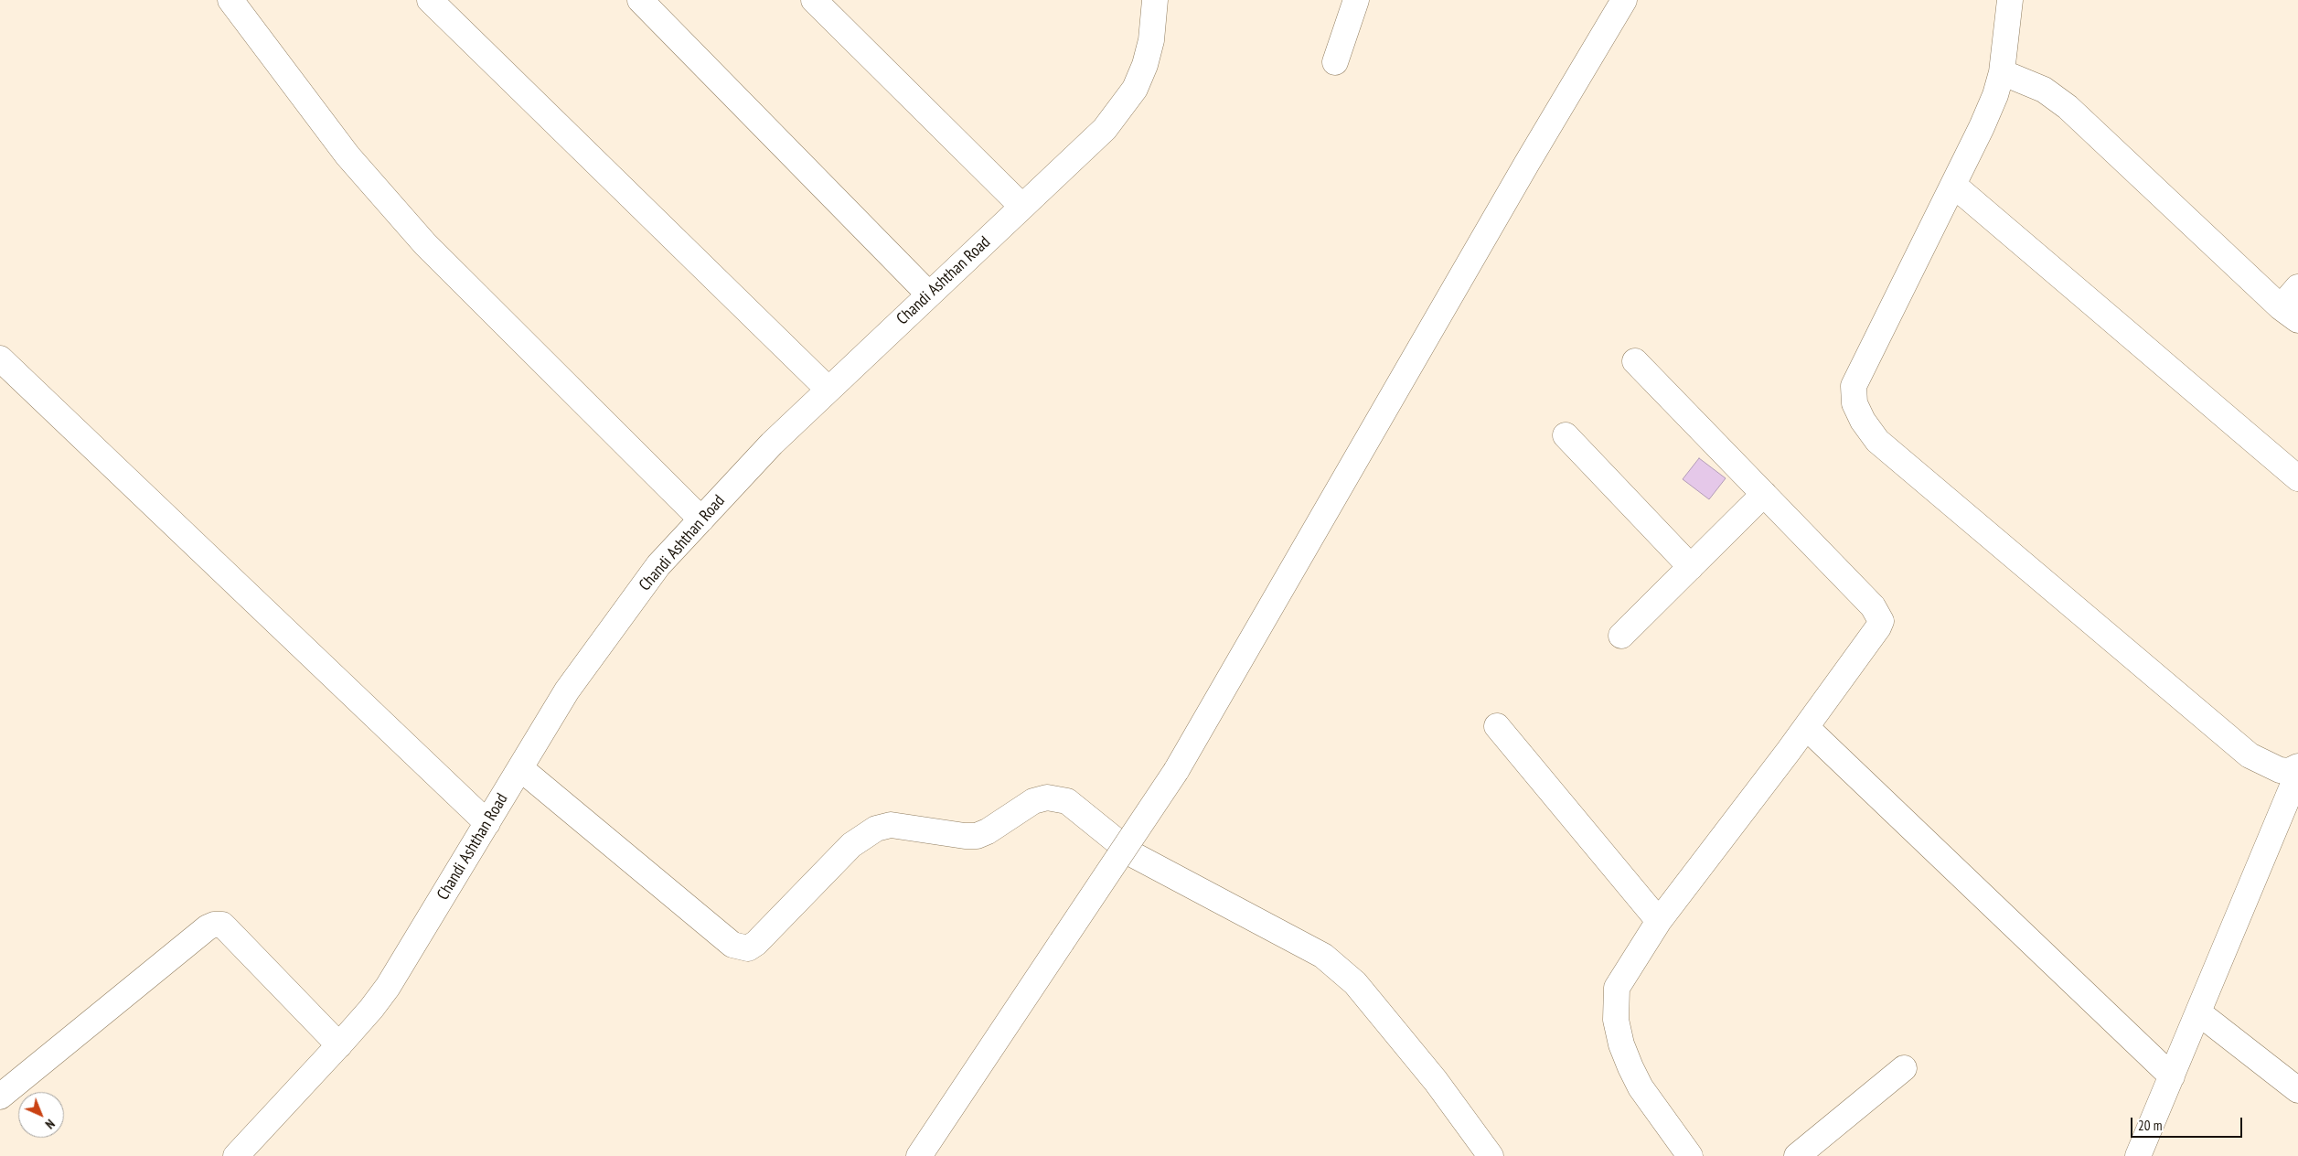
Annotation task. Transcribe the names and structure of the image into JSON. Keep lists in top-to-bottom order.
{
  "streets": {
    "main road": ["Chandi Ashthan Road"]
  },
  "scale_bar": "20 m",
  "north": "bottom right"
}
